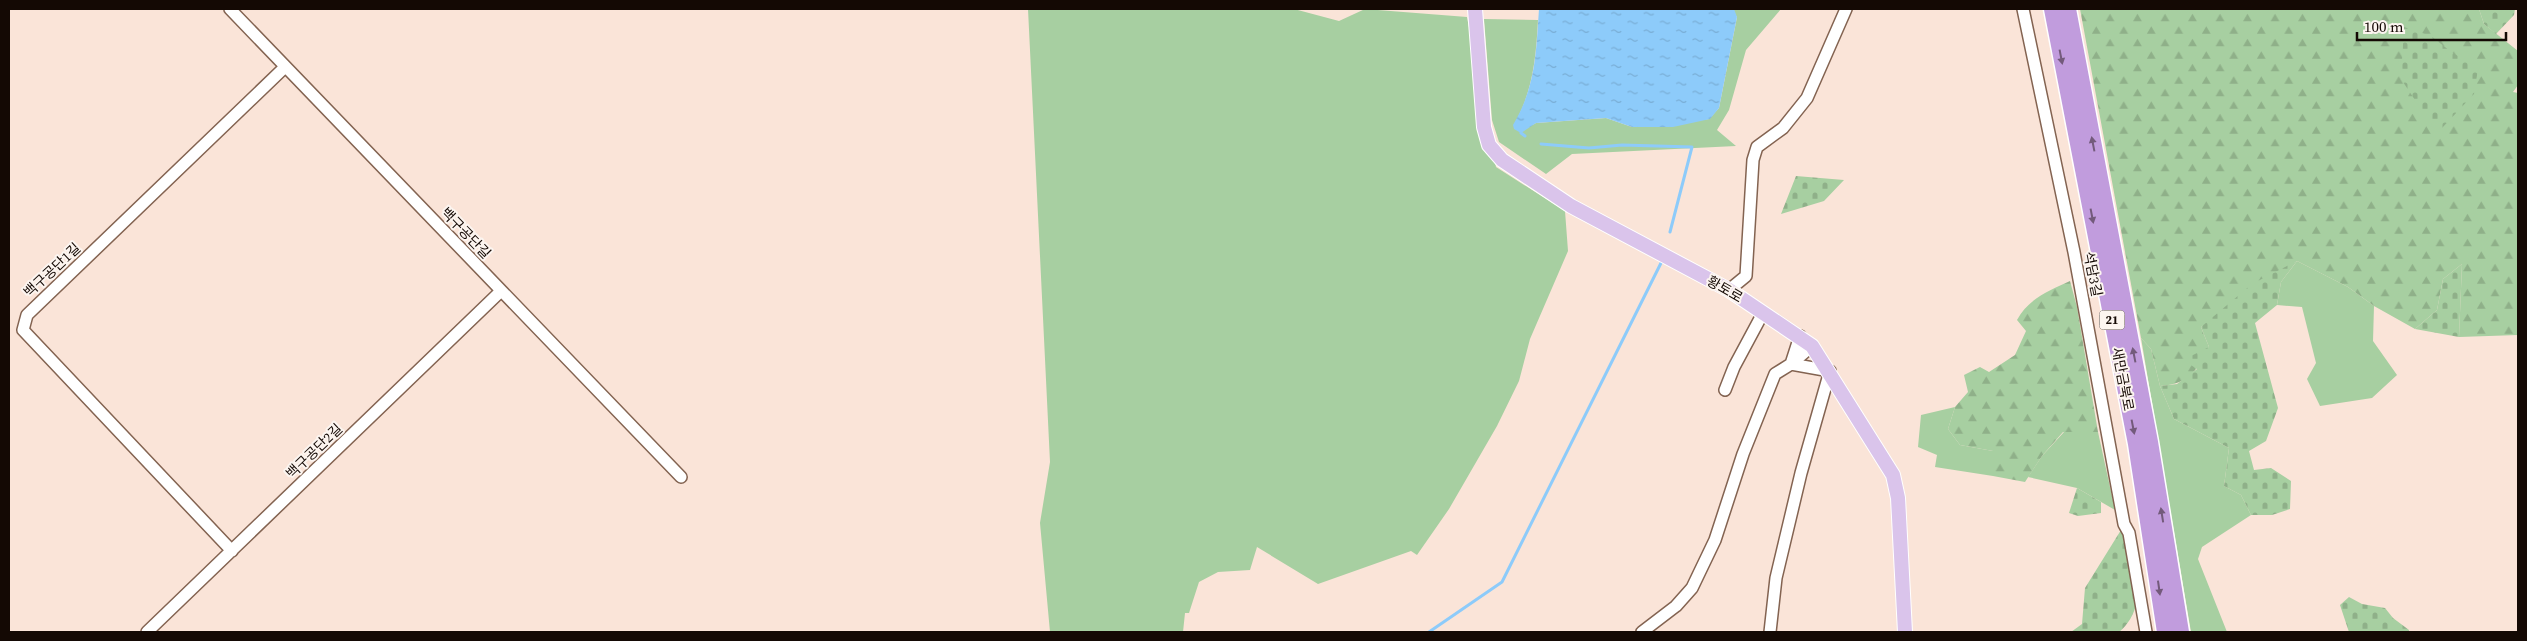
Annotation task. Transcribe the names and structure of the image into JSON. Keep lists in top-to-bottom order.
{
  "streets": {
    "highway": ["21", "새만금북로"],
    "main road": ["황토로"],
    "street": [
      "백구공단길",
      "백구공단1길",
      "석담3길",
      "백구공단2길"
    ]
  },
  "crossings": [
    ["백구공단길", "백구공단1길"],
    ["백구공단길", "백구공단2길"],
    ["백구공단1길", "백구공단2길"]
  ],
  "scale_bar": "100 m"
}
